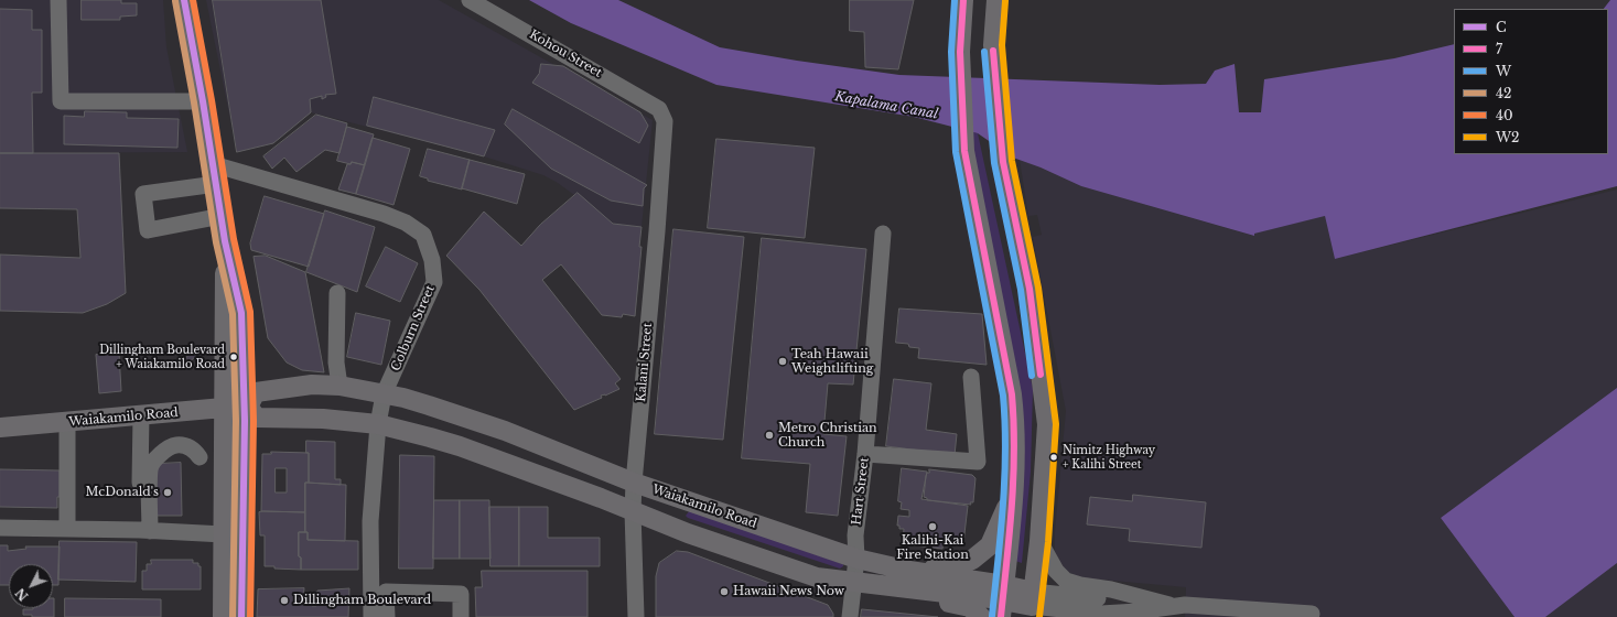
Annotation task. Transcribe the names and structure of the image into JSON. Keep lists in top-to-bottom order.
{
  "streets": {
    "main road": ["Waiakamilo Road"],
    "street": [
      "Kohou Street",
      "Colburn Street",
      "Kalani Street",
      "Hart Street"
    ]
  },
  "crossings": [
    ["Kohou Street", "Kalani Street"],
    ["Colburn Street", "Waiakamilo Road"],
    ["Kalani Street", "Waiakamilo Road"],
    ["Waiakamilo Road", "Hart Street"]
  ],
  "water": ["Kapalama Canal"],
  "places": [
    "Dillingham Boulevard + Waiakamilo Road",
    "Teah Hawaii Weightlifting",
    "Metro Christian Church",
    "Nimitz Highway + Kalihi Street",
    "McDonald's",
    "Kalihi-Kai Fire Station",
    "Hawaii News Now",
    "Dillingham Boulevard"
  ],
  "lines": [
    "transit line C",
    "transit line 7",
    "transit line W",
    "transit line 40",
    "transit line 42",
    "transit line W2"
  ],
  "legend": [
    "C",
    "7",
    "W",
    "42",
    "40",
    "W2"
  ],
  "north": "bottom left"
}
